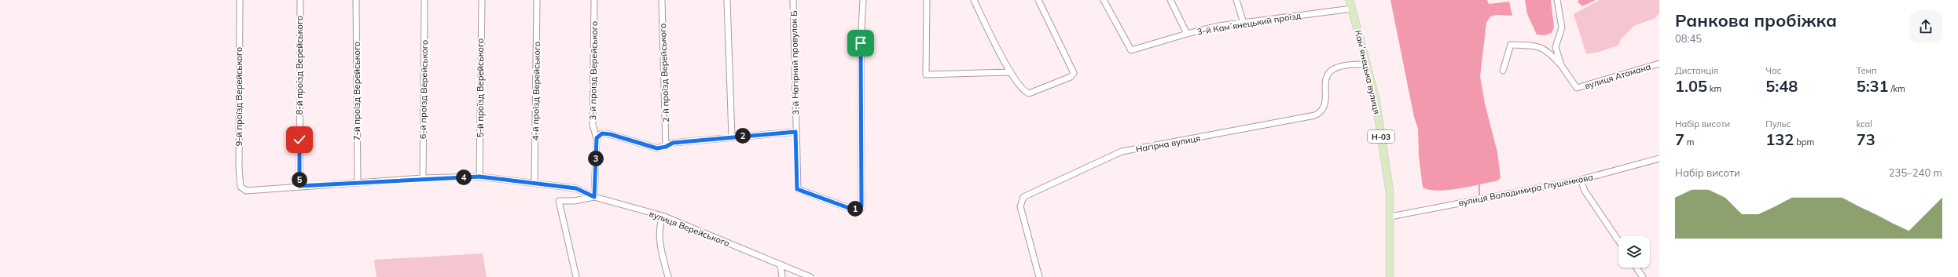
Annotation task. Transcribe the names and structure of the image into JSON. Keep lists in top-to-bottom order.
{
  "streets": {
    "main road": ["Камʼянецька вулиця", "Н-03"],
    "street": [
      "3-й Камʼянецький проїзд",
      "3-й Нагірний провулок Б",
      "8-й проїзд Верейського",
      "3-й проїзд Верейського",
      "2-й проїзд Верейського",
      "вулиця Атамана",
      "5-й проїзд Верейського",
      "6-й проїзд Верейського",
      "7-й проїзд Верейського",
      "4-й проїзд Верейського",
      "9-й проїзд Верейського",
      "Нагірна вулиця",
      "вулиця Володимира Глушенкова",
      "вулиця Верейського"
    ]
  },
  "crossings": [
    ["3-й Камʼянецький проїзд", "Камʼянецька вулиця"],
    ["8-й проїзд Верейського", "вулиця Верейського"],
    ["3-й проїзд Верейського", "вулиця Верейського"],
    ["Камʼянецька вулиця", "Нагірна вулиця"],
    ["Камʼянецька вулиця", "вулиця Володимира Глушенкова"],
    ["5-й проїзд Верейського", "вулиця Верейського"],
    ["6-й проїзд Верейського", "вулиця Верейського"],
    ["7-й проїзд Верейського", "вулиця Верейського"],
    ["4-й проїзд Верейського", "вулиця Верейського"],
    ["9-й проїзд Верейського", "вулиця Верейського"]
  ],
  "page": {
    "heading": ["Ранкова пробіжка", "08:45"],
    "stats": [
      ["Дистанція", "1.05 km"],
      ["Час", "5:48"],
      ["Темп", "5:31 /km"],
      ["Набір висоти", "7 m"],
      ["Пульс", "132 bpm"],
      ["kcal", "73"]
    ],
    "pins": [
      "2",
      "3",
      "4",
      "5",
      "1"
    ],
    "chart": ["Набір висоти", "235–240 m"]
  }
}
